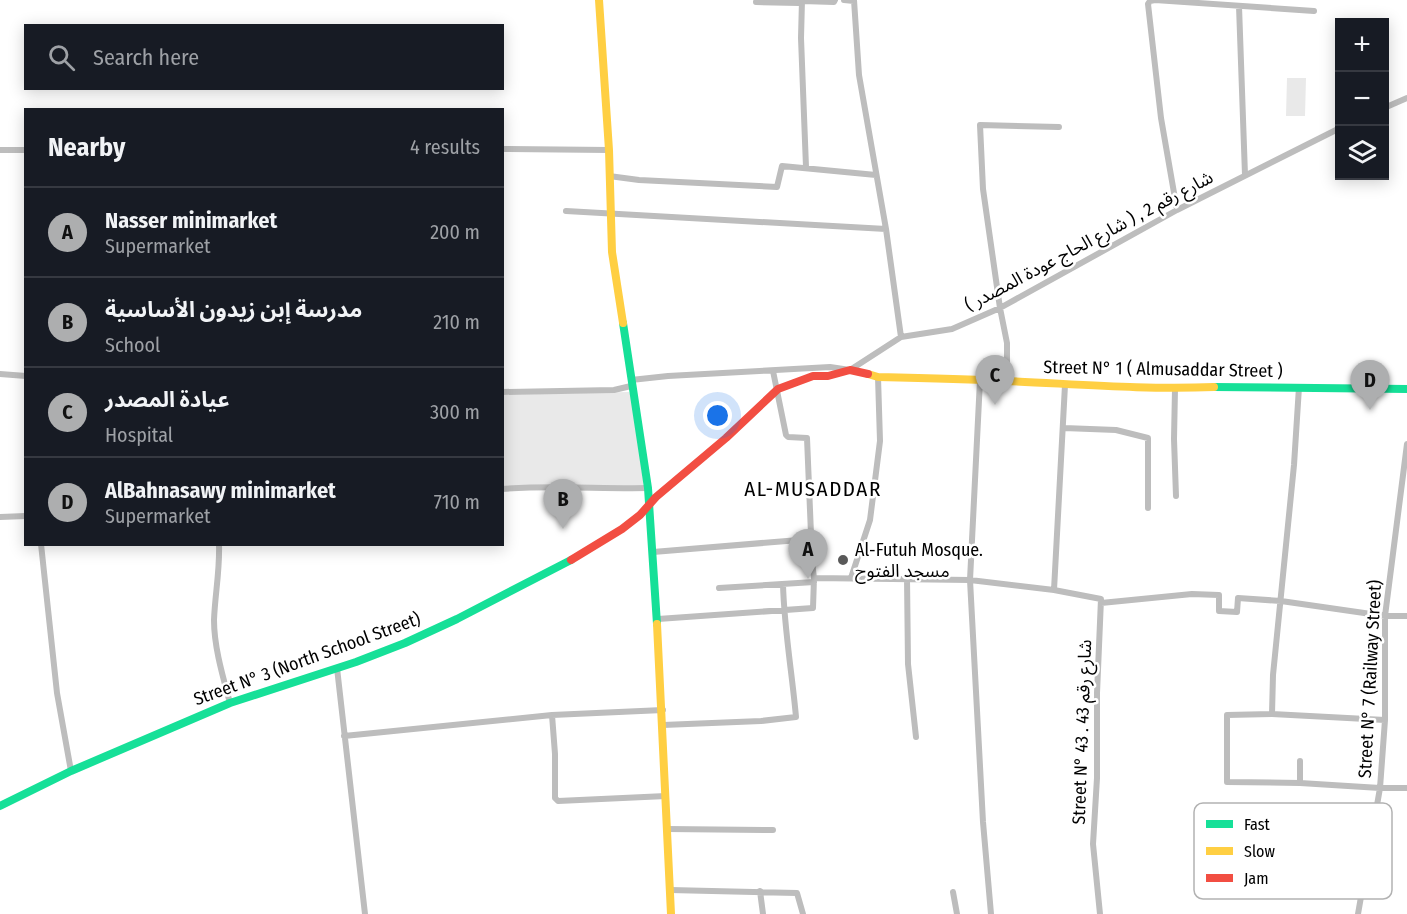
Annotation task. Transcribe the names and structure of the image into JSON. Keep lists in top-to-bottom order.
{
  "streets": {
    "street": [
      "شارع رقم 2 , ( شارع الحاج عودة المصدر )",
      "Street N° 1 ( Almusaddar Street )",
      "Street N° 3 (North School Street)",
      "Street N° 7 (Railway Street)",
      "Street N° 43 . شارع رقم 43"
    ]
  },
  "crossings": [
    ["شارع رقم 2 , ( شارع الحاج عودة المصدر )", "Street N° 1 ( Almusaddar Street )"],
    ["شارع رقم 2 , ( شارع الحاج عودة المصدر )", "Street N° 3 (North School Street)"],
    ["Street N° 1 ( Almusaddar Street )", "Street N° 3 (North School Street)"]
  ],
  "districts": ["AL-MUSADDAR"],
  "places": ["Al-Futuh Mosque. مسجد الفتوح"],
  "legend": ["Fast", "Slow", "Jam"],
  "page": {
    "map_buttons": ["+", "−"],
    "search": "Search here",
    "heading": ["Nearby", "4 results"],
    "list": [
      {
        "mark": "A",
        "name": "Nasser minimarket",
        "note": "Supermarket",
        "value": "200 m"
      },
      {
        "mark": "B",
        "name": "مدرسة إبن زيدون الأساسية",
        "note": "School",
        "value": "210 m"
      },
      {
        "mark": "C",
        "name": "عيادة المصدر",
        "note": "Hospital",
        "value": "300 m"
      },
      {
        "mark": "D",
        "name": "AlBahnasawy minimarket",
        "note": "Supermarket",
        "value": "710 m"
      }
    ],
    "pins": [
      "C",
      "D",
      "B",
      "A"
    ]
  }
}
